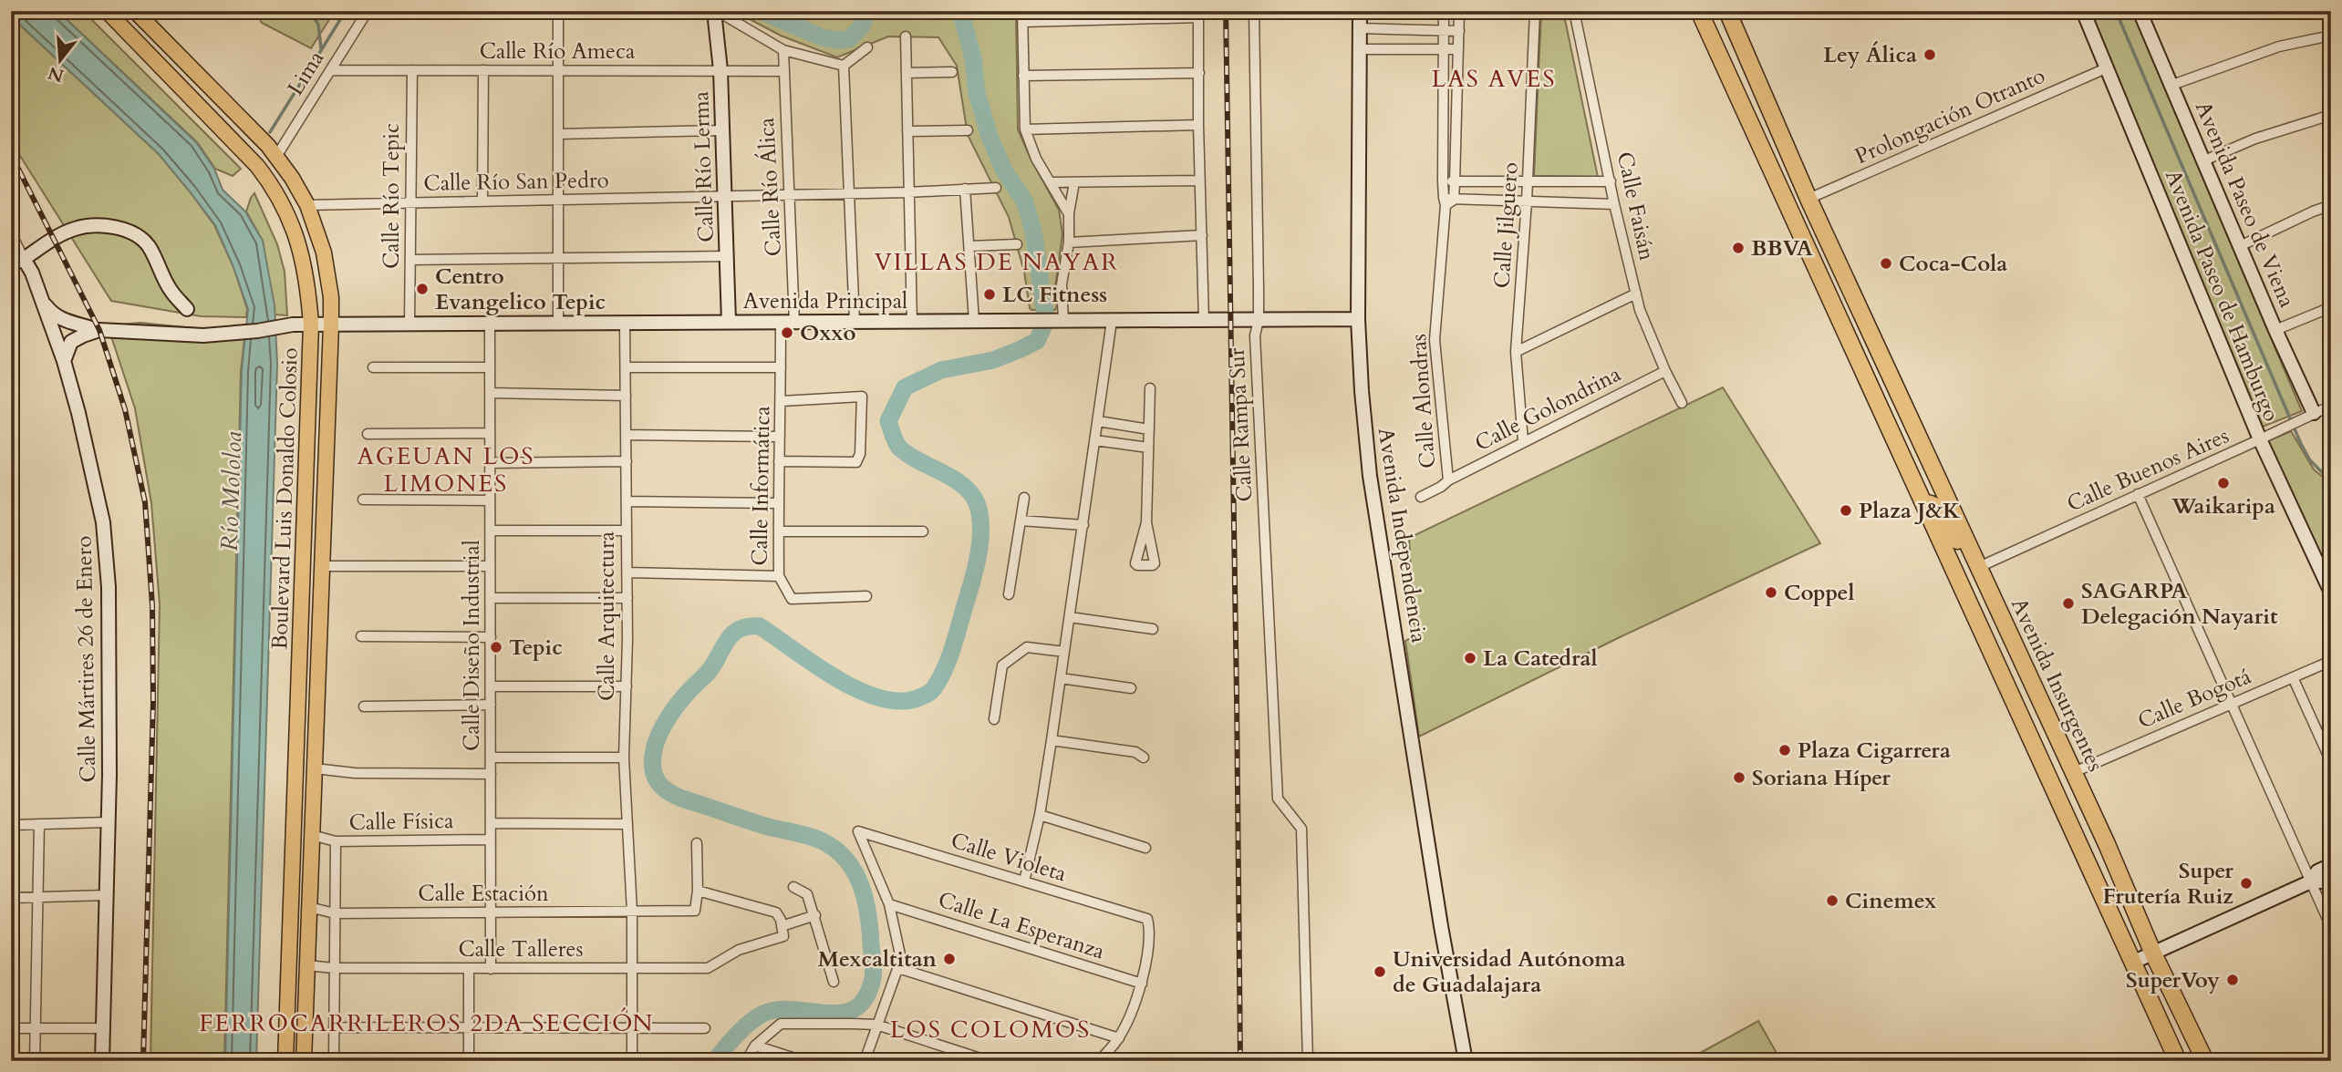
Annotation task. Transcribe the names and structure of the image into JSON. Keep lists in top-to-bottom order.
{
  "streets": {
    "highway": ["Avenida Insurgentes"],
    "main road": ["Boulevard Luis Donaldo Colosio"],
    "street": [
      "Calle Río Ameca",
      "Lima",
      "Prolongación Otranto",
      "Calle Río Lerma",
      "Calle Río San Pedro",
      "Calle Río Álica",
      "Calle Río Tepic",
      "Avenida Paseo de Viena",
      "Calle Faisán",
      "Calle Jilguero",
      "Avenida Paseo de Hamburgo",
      "Avenida Principal",
      "Calle Alondras",
      "Calle Golondrina",
      "Calle Rampa Sur",
      "Calle Buenos Aires",
      "Calle Informática",
      "Avenida Independencia",
      "Calle Arquitectura",
      "Calle Diseño Industrial",
      "Calle Mártires 26 de Enero",
      "Calle Bogotá",
      "Calle Física",
      "Calle Violeta",
      "Calle Estación",
      "Calle La Esperanza",
      "Calle Talleres"
    ]
  },
  "crossings": [
    ["Calle Río Ameca", "Lima"],
    ["Calle Río Ameca", "Calle Río Lerma"],
    ["Calle Río Ameca", "Calle Río Álica"],
    ["Calle Río Ameca", "Calle Río Tepic"],
    ["Lima", "Boulevard Luis Donaldo Colosio"],
    ["Prolongación Otranto", "Avenida Paseo de Hamburgo"],
    ["Prolongación Otranto", "Avenida Insurgentes"],
    ["Calle Río Lerma", "Calle Río San Pedro"],
    ["Calle Río Lerma", "Avenida Principal"],
    ["Calle Río San Pedro", "Calle Río Álica"],
    ["Calle Río San Pedro", "Calle Río Tepic"],
    ["Calle Río San Pedro", "Boulevard Luis Donaldo Colosio"],
    ["Calle Río Álica", "Avenida Principal"],
    ["Calle Río Tepic", "Avenida Principal"],
    ["Avenida Paseo de Viena", "Calle Buenos Aires"],
    ["Calle Faisán", "Calle Golondrina"],
    ["Calle Jilguero", "Calle Golondrina"],
    ["Avenida Paseo de Hamburgo", "Calle Buenos Aires"],
    ["Avenida Principal", "Calle Rampa Sur"],
    ["Avenida Principal", "Calle Informática"],
    ["Avenida Principal", "Boulevard Luis Donaldo Colosio"],
    ["Avenida Principal", "Avenida Independencia"],
    ["Avenida Principal", "Calle Arquitectura"],
    ["Avenida Principal", "Calle Diseño Industrial"],
    ["Calle Alondras", "Calle Golondrina"],
    ["Calle Buenos Aires", "Avenida Insurgentes"],
    ["Calle Informática", "Calle Arquitectura"],
    ["Boulevard Luis Donaldo Colosio", "Calle Física"],
    ["Boulevard Luis Donaldo Colosio", "Calle Estación"],
    ["Boulevard Luis Donaldo Colosio", "Calle Talleres"],
    ["Calle Arquitectura", "Calle Estación"],
    ["Calle Arquitectura", "Calle Talleres"],
    ["Calle Diseño Industrial", "Calle Física"],
    ["Calle Diseño Industrial", "Calle Estación"],
    ["Calle Diseño Industrial", "Calle Talleres"],
    ["Avenida Insurgentes", "Calle Bogotá"],
    ["Calle Violeta", "Calle La Esperanza"]
  ],
  "districts": [
    "LAS AVES",
    "VILLAS DE NAYAR",
    "AGEUAN LOS LIMONES",
    "FERROCARRILEROS 2DA SECCIÓN",
    "LOS COLOMOS"
  ],
  "water": ["Río Mololoa"],
  "places": [
    "Ley Álica",
    "BBVA",
    "Coca-Cola",
    "Centro Evangelico Tepic",
    "LC Fitness",
    "Oxxo",
    "Waikaripa",
    "Plaza J&K",
    "Coppel",
    "SAGARPA Delegación Nayarit",
    "Tepic",
    "La Catedral",
    "Plaza Cigarrera",
    "Soriana Híper",
    "Super Frutería Ruiz",
    "Cinemex",
    "Mexcaltitan",
    "Universidad Autónoma de Guadalajara",
    "SuperVoy"
  ],
  "north": "bottom"
}
